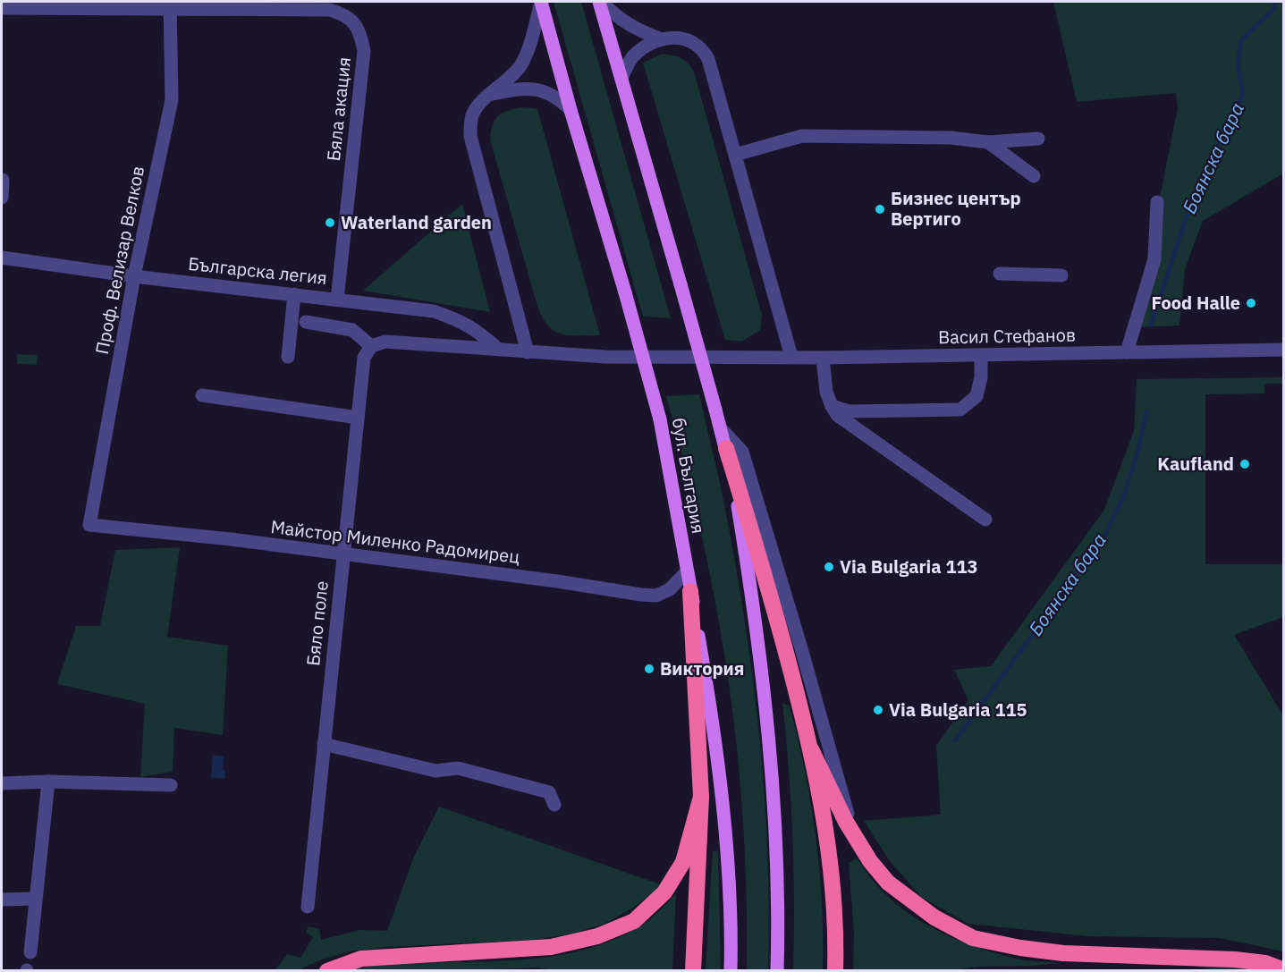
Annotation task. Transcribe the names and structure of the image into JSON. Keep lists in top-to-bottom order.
{
  "streets": {
    "main road": ["бул. България"],
    "street": [
      "Бяла акация",
      "Проф. Велизар Велков",
      "Българска легия",
      "Васил Стефанов",
      "Майстор Миленко Радомирец",
      "Бяло поле"
    ]
  },
  "crossings": [
    ["Бяла акация", "Проф. Велизар Велков"],
    ["Бяла акация", "Българска легия"],
    ["Проф. Велизар Велков", "Българска легия"],
    ["Проф. Велизар Велков", "Майстор Миленко Радомирец"],
    ["бул. България", "Майстор Миленко Радомирец"],
    ["Майстор Миленко Радомирец", "Бяло поле"]
  ],
  "water": ["Боянска бара"],
  "places": [
    "Бизнес център Вертиго",
    "Waterland garden",
    "Food Halle",
    "Kaufland",
    "Via Bulgaria 113",
    "Виктория",
    "Via Bulgaria 115"
  ]
}
